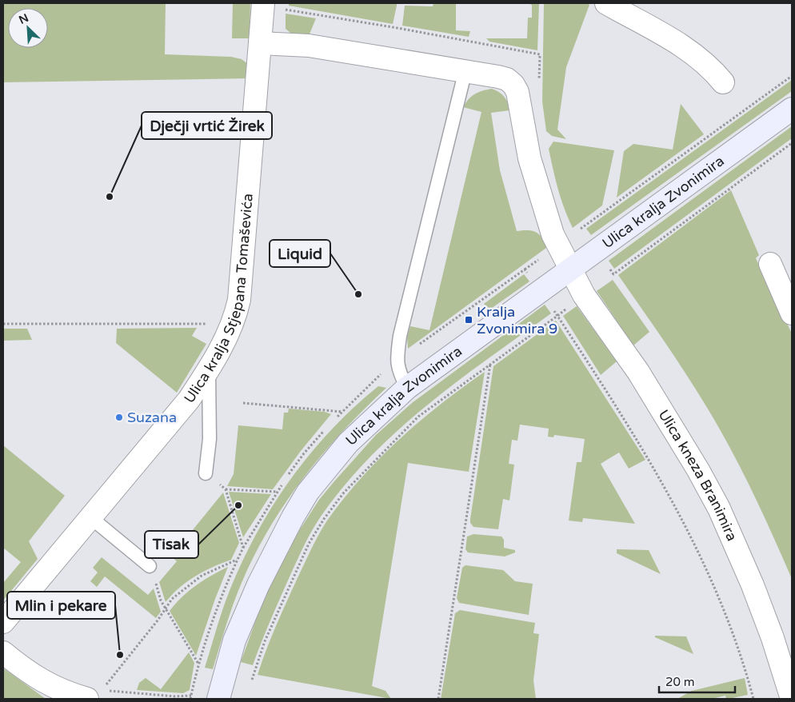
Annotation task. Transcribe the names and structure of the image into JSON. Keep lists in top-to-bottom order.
{
  "streets": {
    "main road": ["Ulica kralja Zvonimira"],
    "street": ["Ulica kralja Stjepana Tomaševića", "Ulica kneza Branimira"]
  },
  "crossings": [
    ["Ulica kralja Zvonimira", "Ulica kneza Branimira"],
    ["Ulica kralja Stjepana Tomaševića", "Ulica kneza Branimira"]
  ],
  "places": {
    "other": [
      "Dječji vrtić Žirek",
      "Liquid",
      "Suzana",
      "Tisak",
      "Mlin i pekare"
    ],
    "transit": ["Kralja Zvonimira 9"]
  },
  "scale_bar": "20 m",
  "north": "top left"
}
